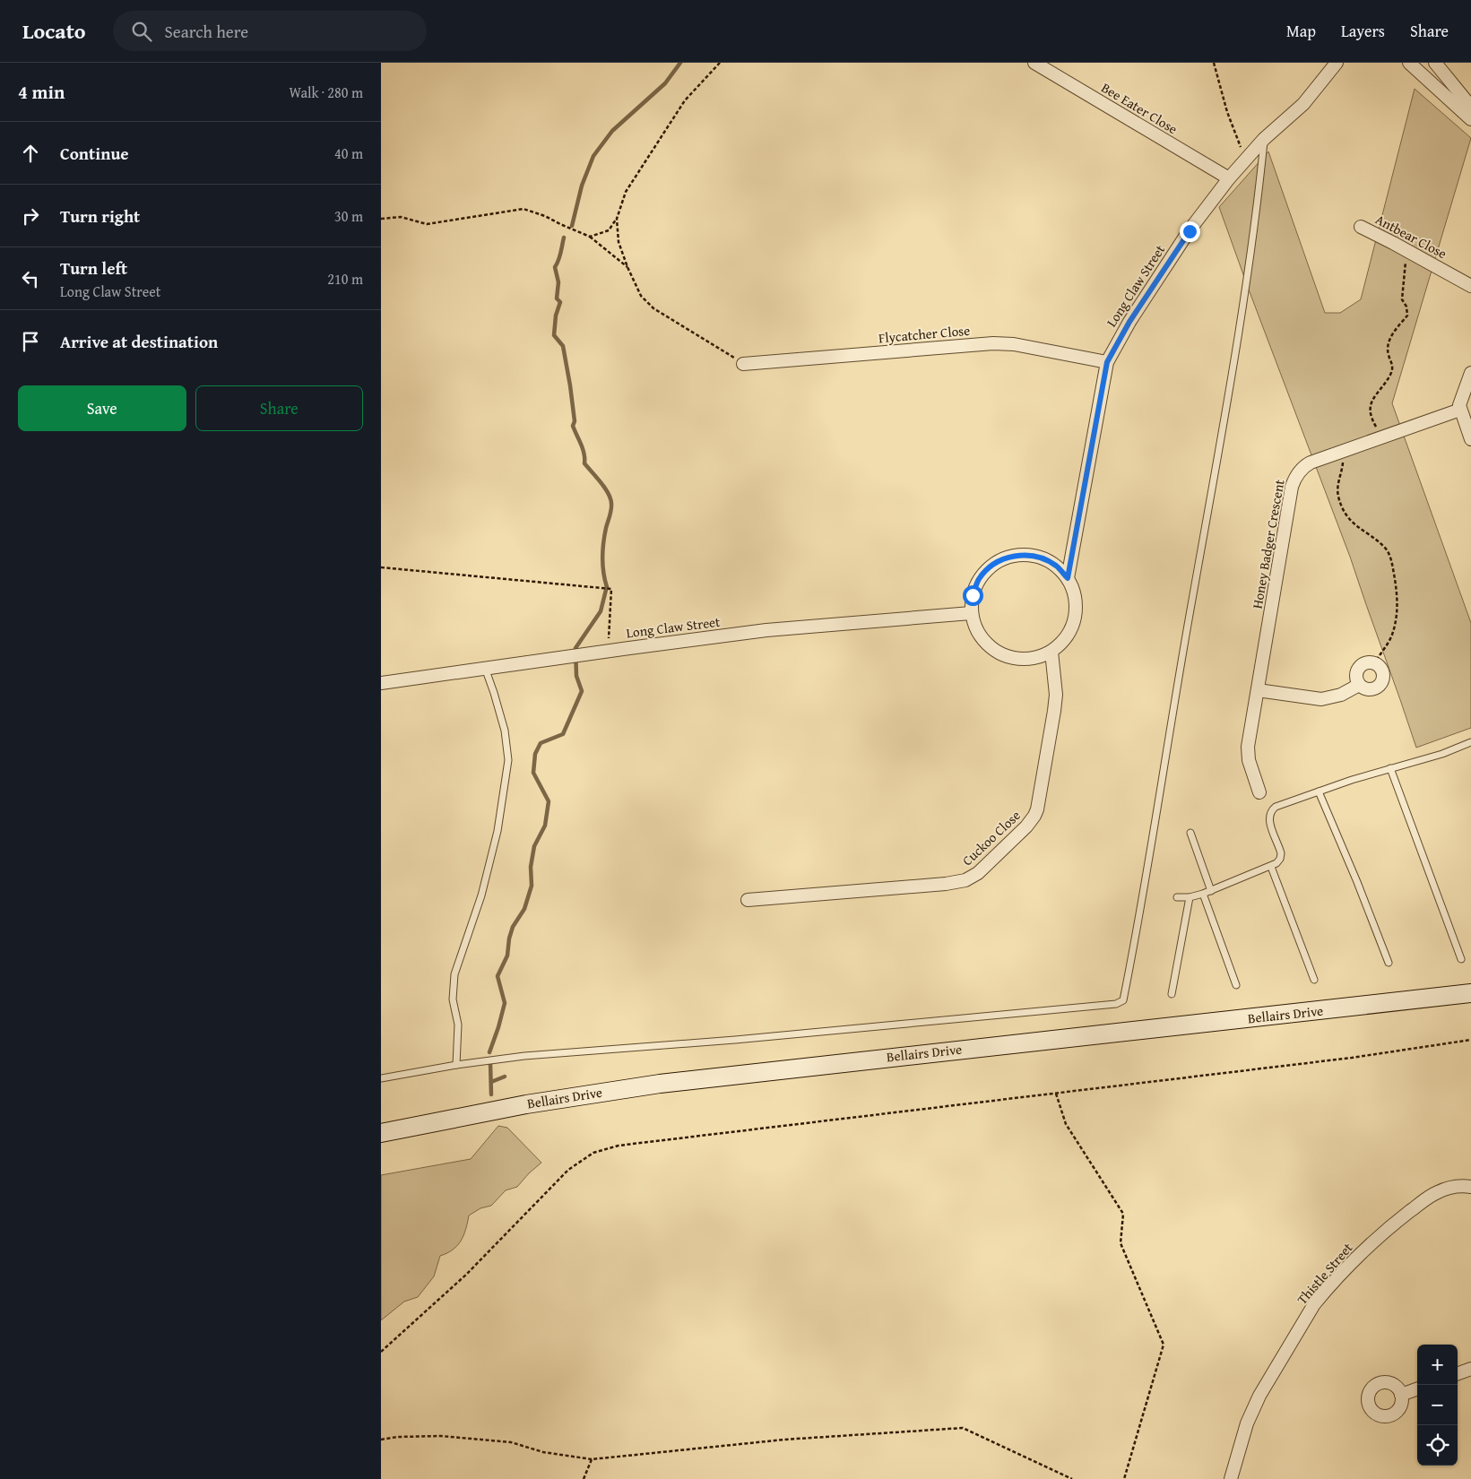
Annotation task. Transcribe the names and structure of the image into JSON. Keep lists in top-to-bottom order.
{
  "streets": {
    "street": [
      "Bee Eater Close",
      "Antbear Close",
      "Long Claw Street",
      "Flycatcher Close",
      "Honey Badger Crescent",
      "Cuckoo Close",
      "Bellairs Drive",
      "Thistle Street"
    ]
  },
  "crossings": [
    ["Bee Eater Close", "Long Claw Street"],
    ["Long Claw Street", "Flycatcher Close"],
    ["Long Claw Street", "Cuckoo Close"]
  ],
  "page": {
    "header": "Locato",
    "search": "Search here",
    "nav": ["Map", "Layers", "Share"],
    "heading": ["4 min", "Walk · 280 m"],
    "list": [
      ["Continue", "40 m"],
      ["Turn right", "30 m"],
      ["Turn left", "Long Claw Street", "210 m"],
      "Arrive at destination"
    ],
    "buttons": ["Save", "Share"],
    "map_buttons": ["+", "−"]
  }
}
